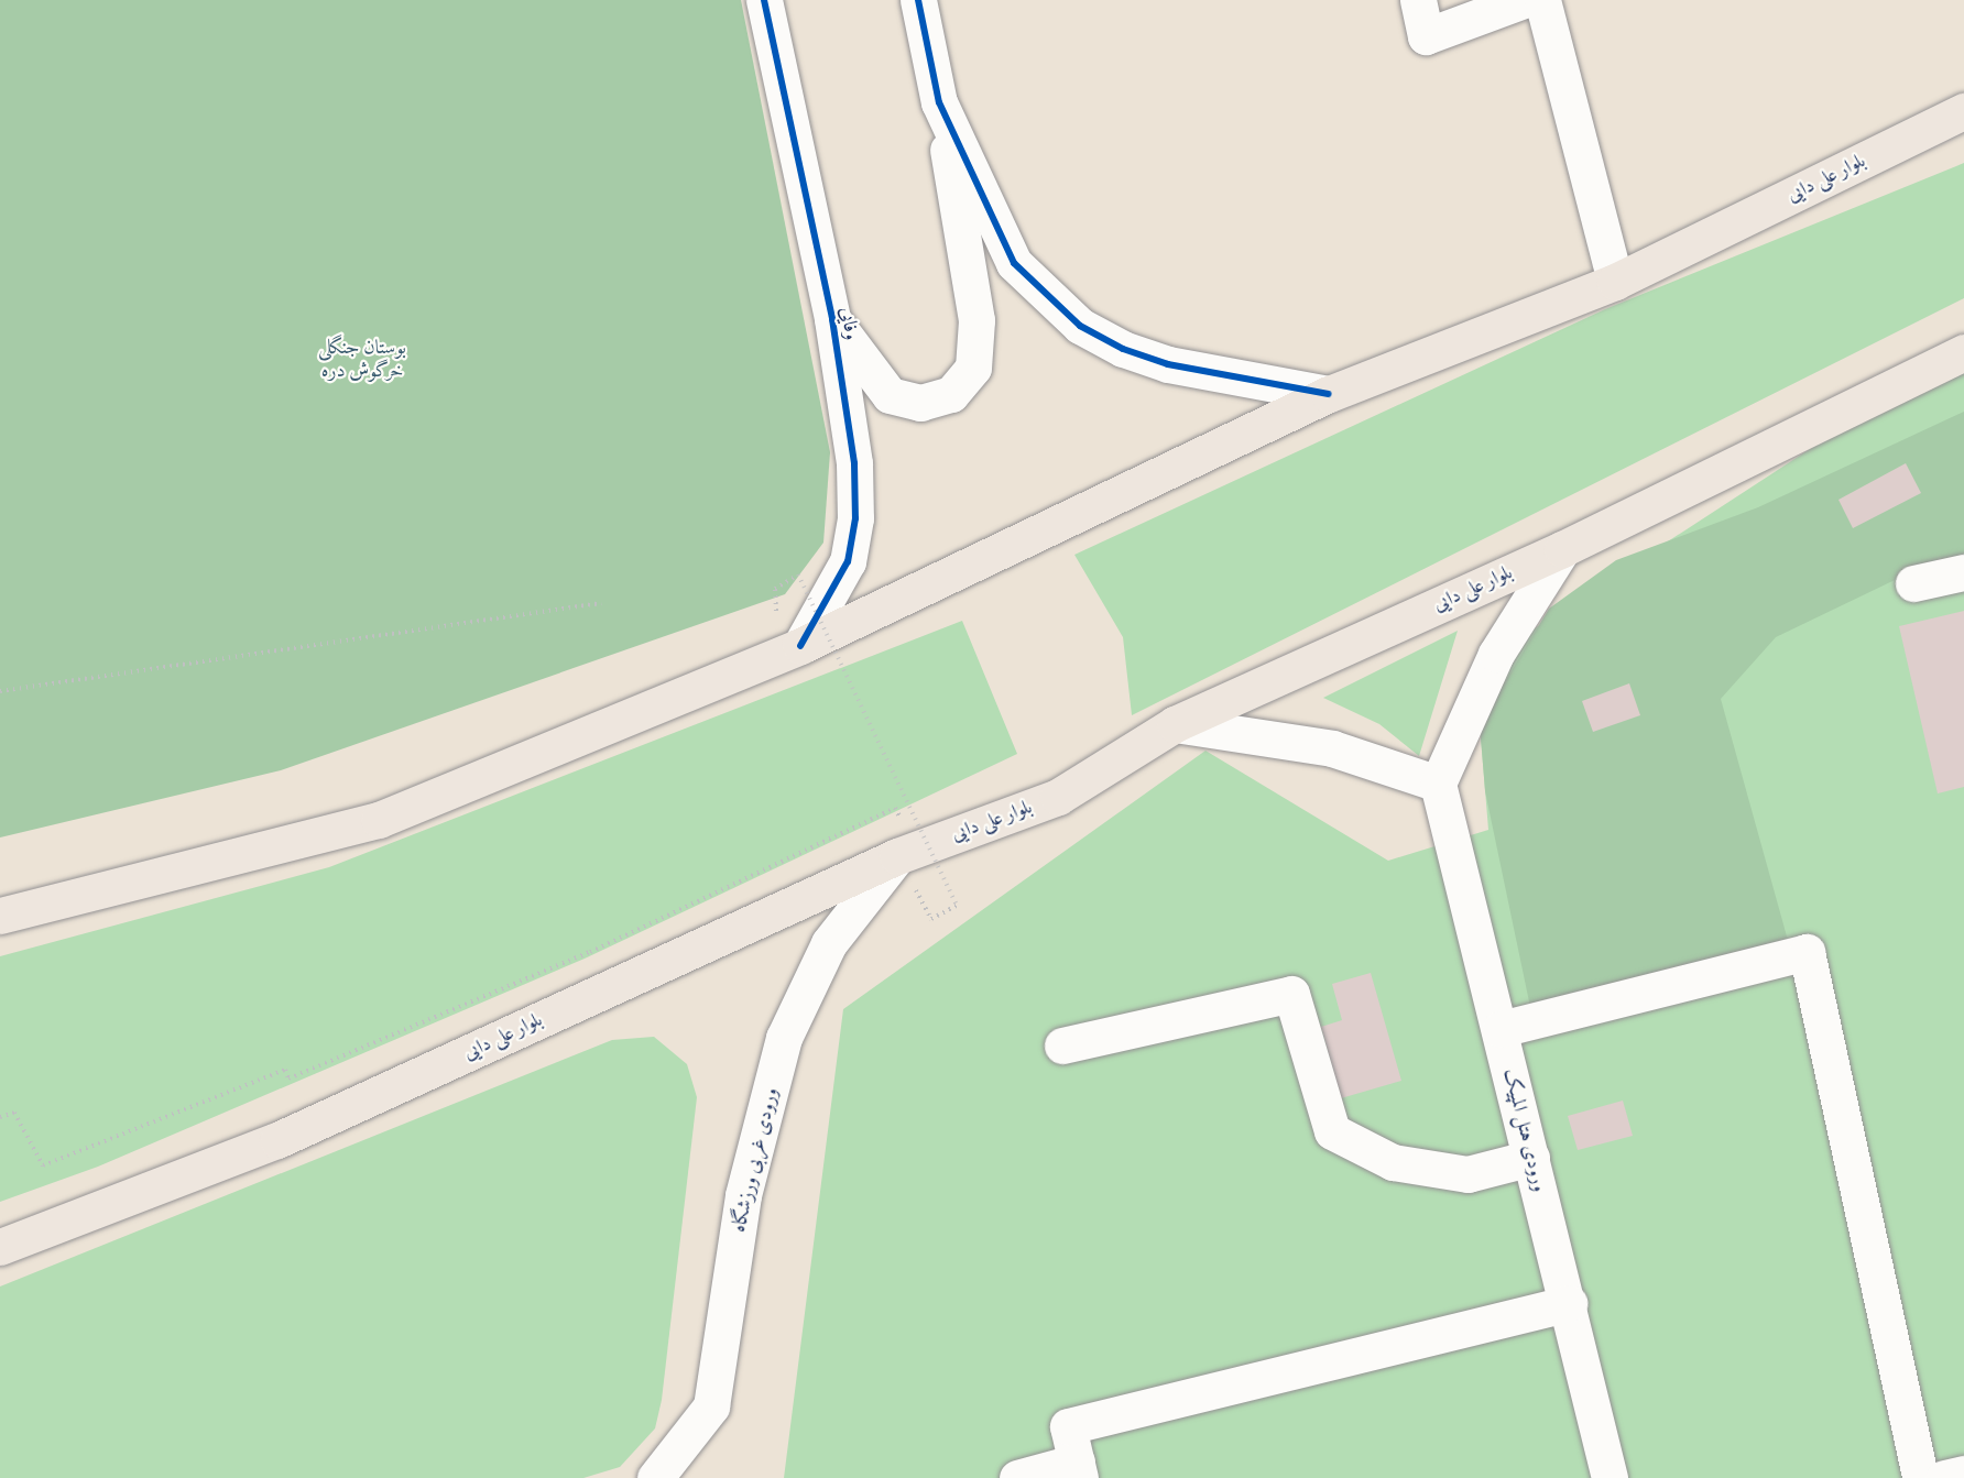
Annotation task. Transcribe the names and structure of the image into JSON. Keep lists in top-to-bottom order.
{
  "streets": {
    "main road": ["بلوار علی دایی"],
    "street": ["وفایی", "ورودی هتل المپیک", "ورودی غربی ورزشگاه"]
  },
  "crossings": [
    ["بلوار علی دایی", "وفایی"],
    ["بلوار علی دایی", "ورودی غربی ورزشگاه"]
  ],
  "parks": ["بوستان جنگلی خرگوش دره"]
}
